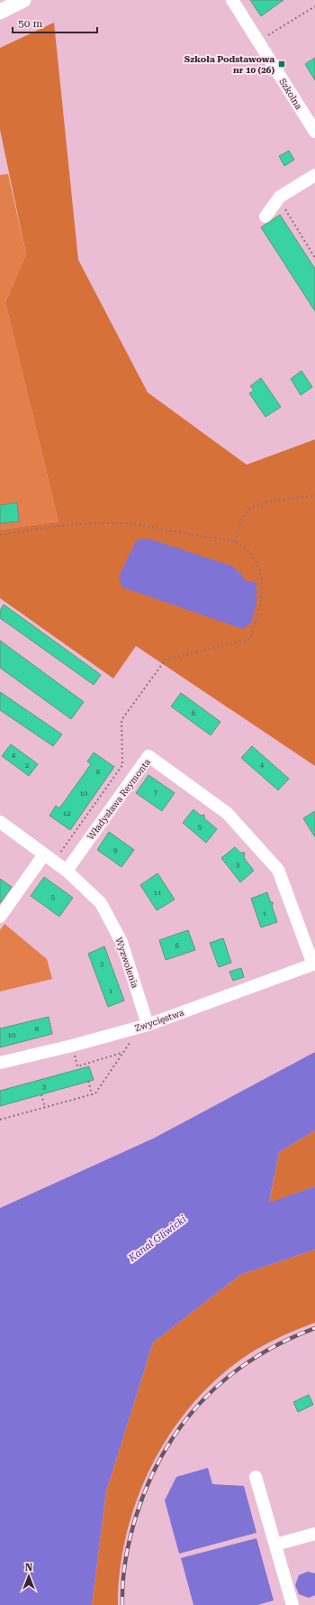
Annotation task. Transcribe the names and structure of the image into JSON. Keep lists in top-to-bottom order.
{
  "streets": {
    "street": [
      "Szkolna",
      "Władysława Reymonta",
      "Wyzwolenia",
      "Zwycięstwa"
    ]
  },
  "crossings": [
    ["Władysława Reymonta", "Wyzwolenia"],
    ["Władysława Reymonta", "Zwycięstwa"],
    ["Wyzwolenia", "Zwycięstwa"]
  ],
  "water": ["Kanał Gliwicki"],
  "places": {
    "transit": ["Szkoła Podstawowa nr 10 (26)"]
  },
  "house_numbers": [
    "6",
    "4",
    "2",
    "4",
    "8",
    "7",
    "10",
    "12",
    "5",
    "9",
    "3",
    "11",
    "5",
    "1",
    "6",
    "3",
    "1",
    "8",
    "10",
    "3"
  ],
  "scale_bar": "50 m",
  "north": "top"
}
